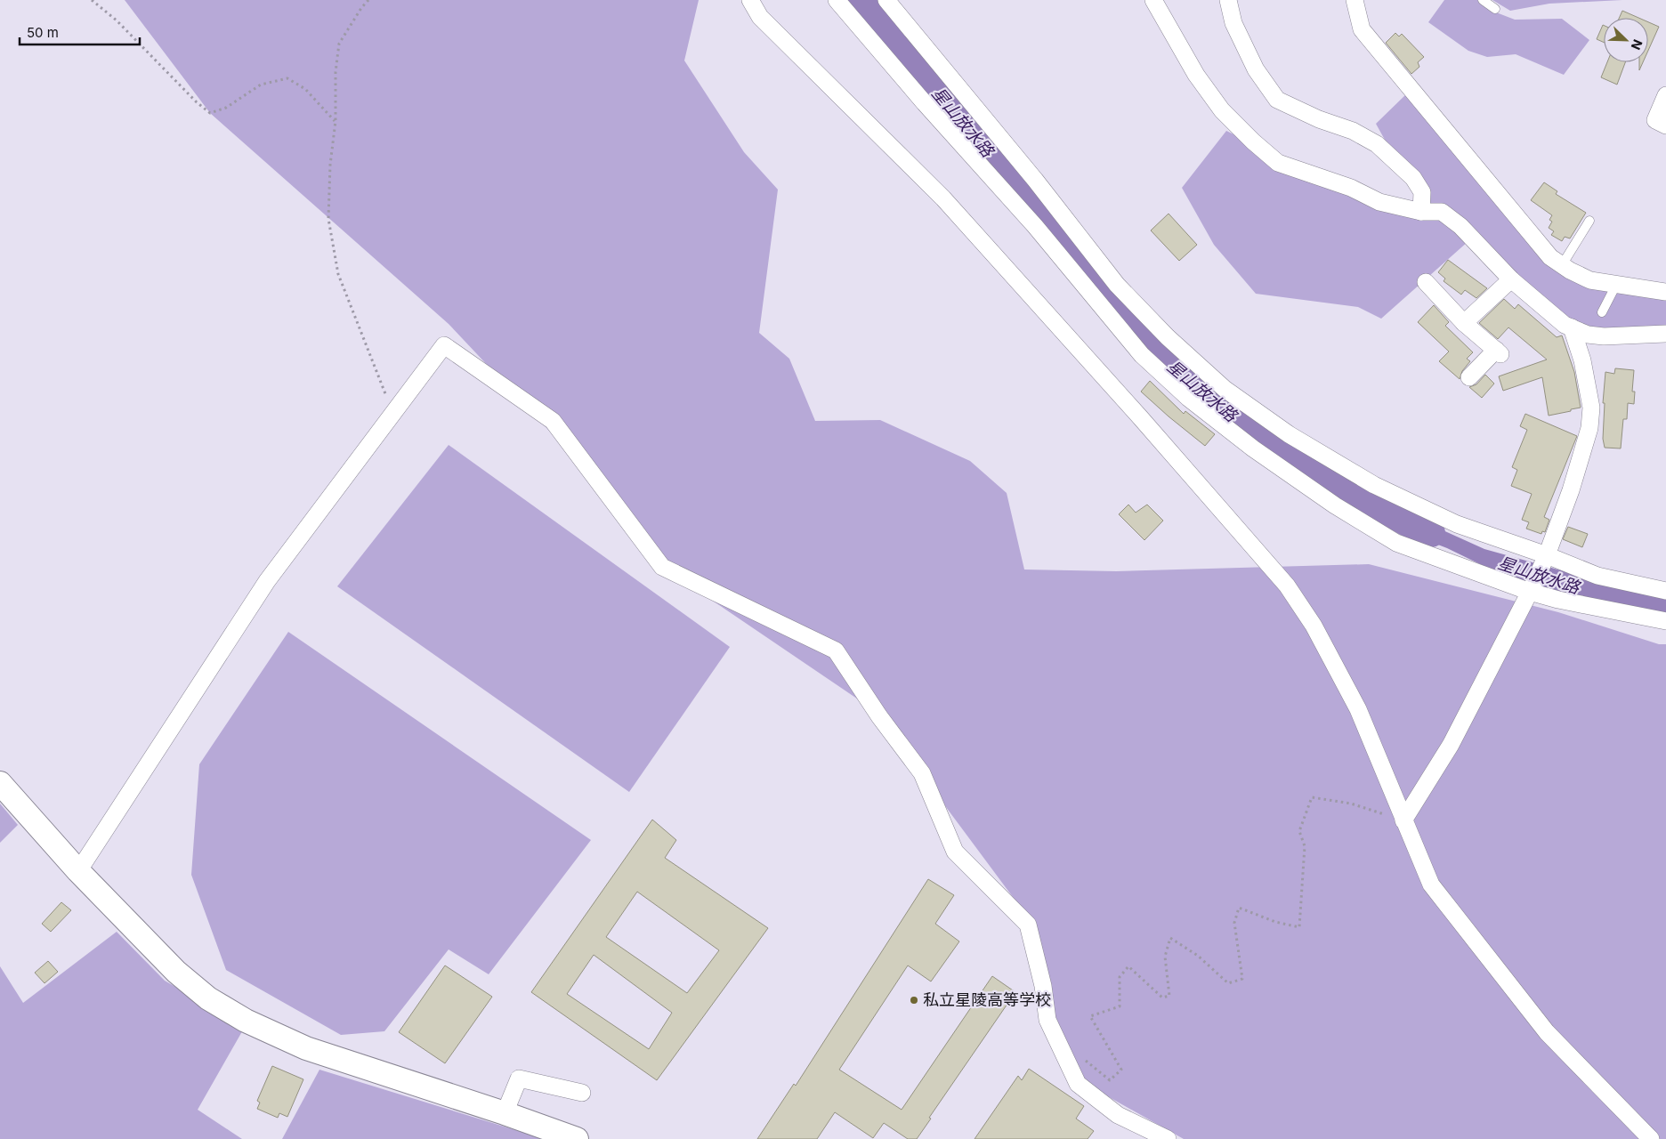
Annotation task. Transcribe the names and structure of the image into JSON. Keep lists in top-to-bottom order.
{
  "water": ["星山放水路"],
  "places": ["私立星陵高等学校"],
  "scale_bar": "50 m",
  "north": "bottom right"
}
